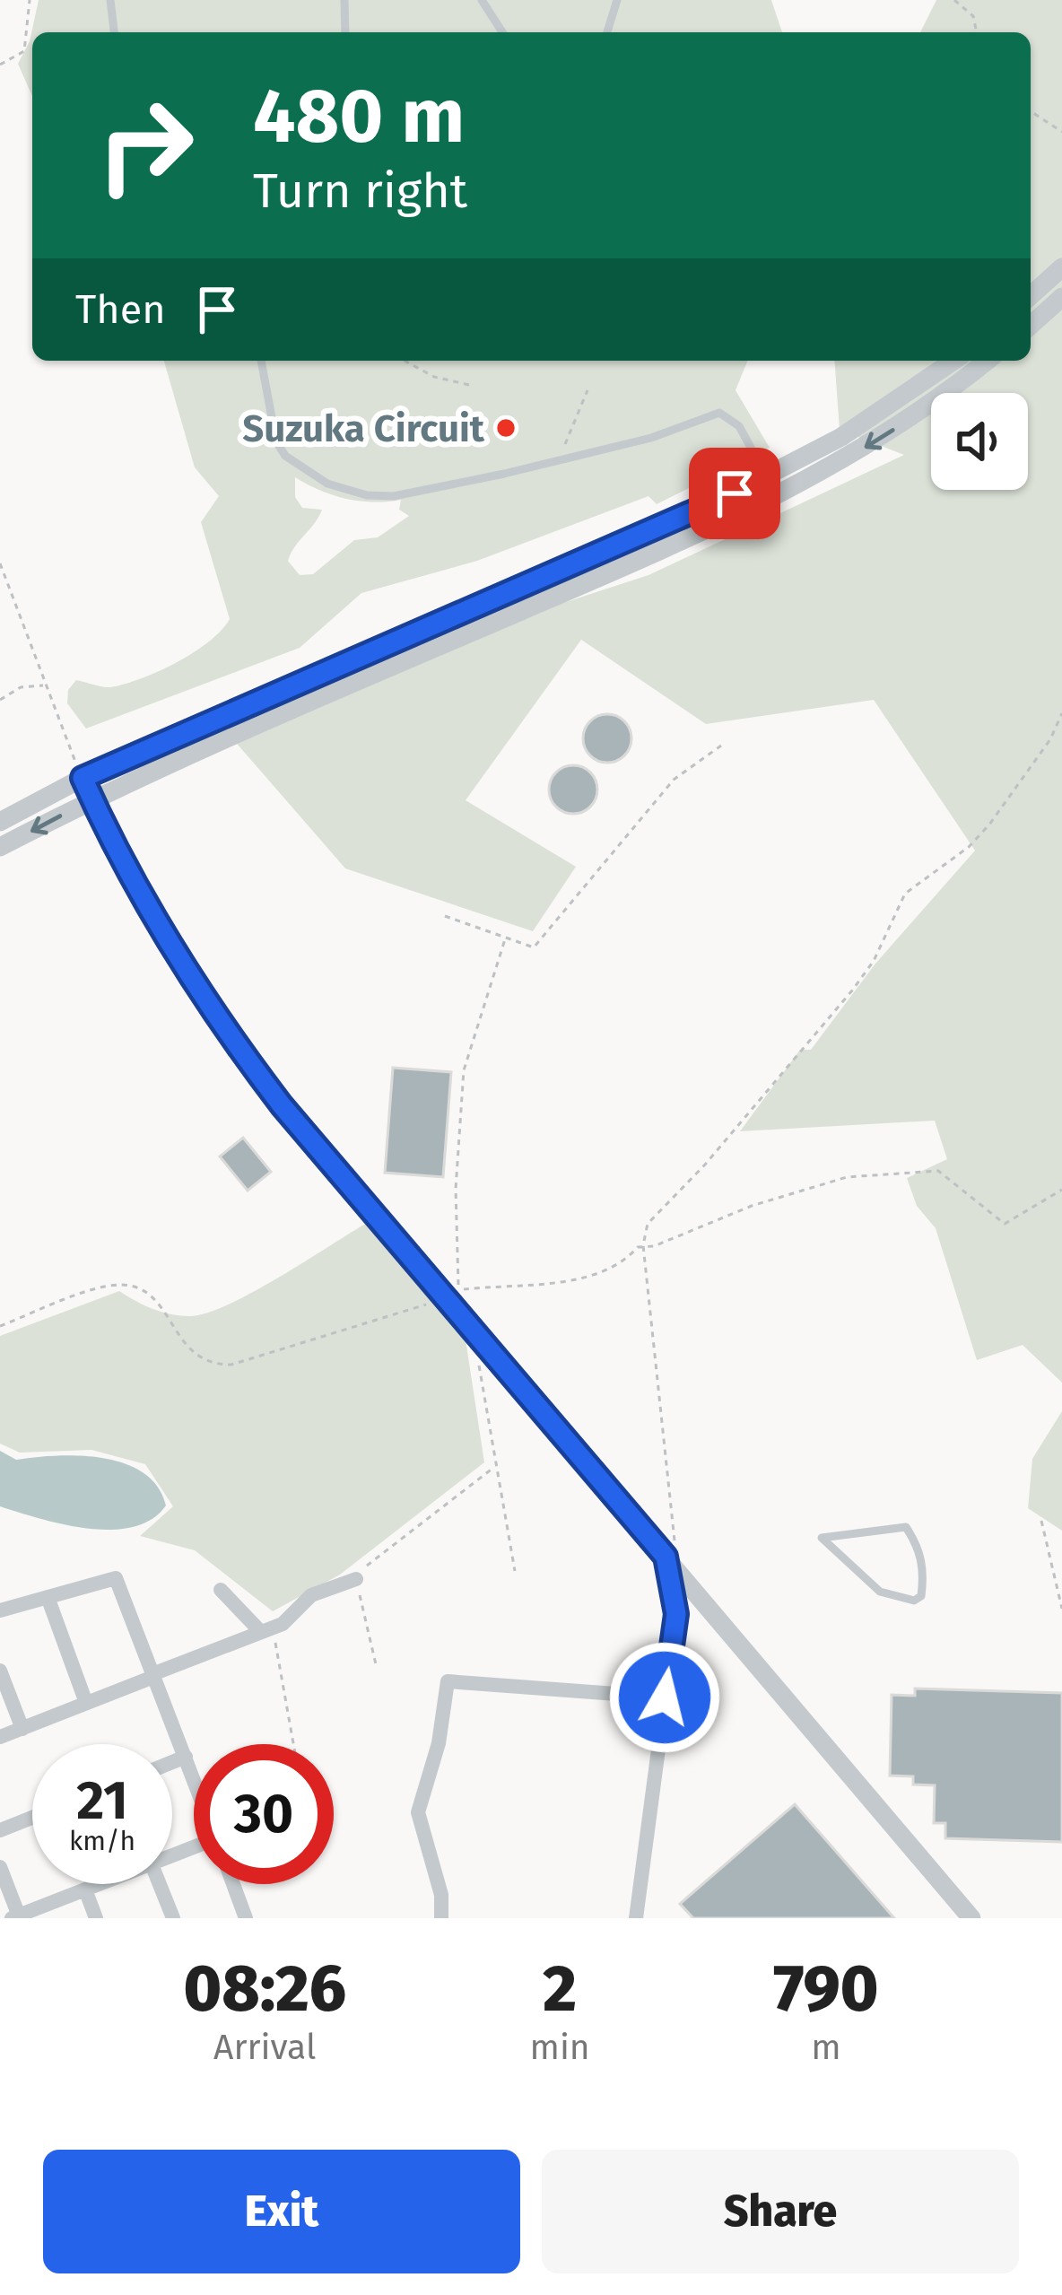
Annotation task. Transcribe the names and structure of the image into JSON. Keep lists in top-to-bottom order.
{
  "places": ["Suzuka Circuit"],
  "page": {
    "turn": ["480 m", "Turn right"],
    "then": "Then",
    "speed": "21 km/h",
    "limit": "30",
    "eta": [
      "08:26",
      "Arrival",
      "2",
      "min",
      "790",
      "m"
    ],
    "buttons": ["Exit", "Share"]
  }
}
